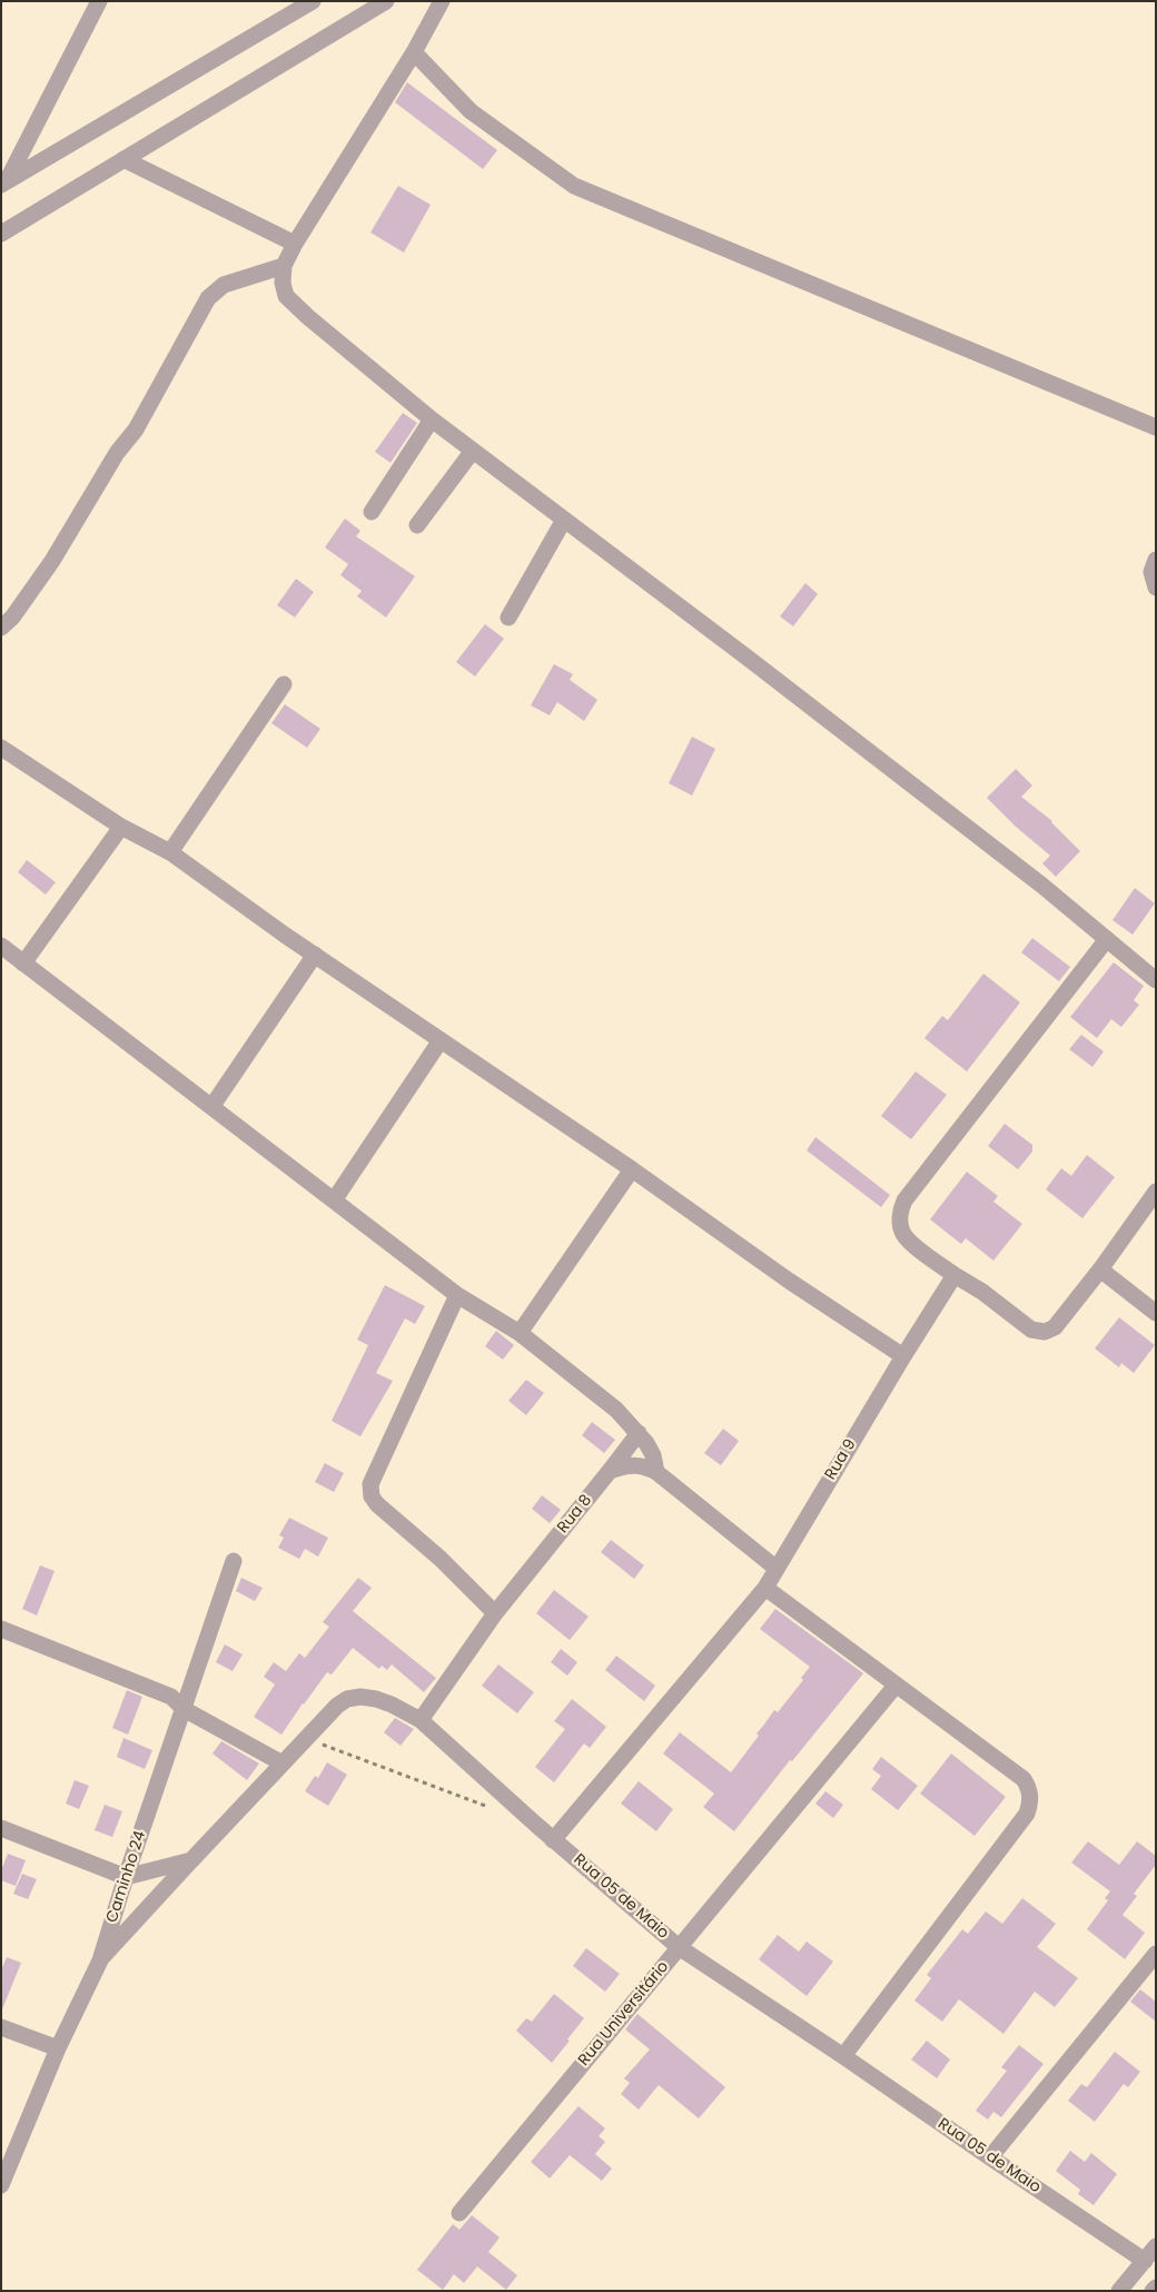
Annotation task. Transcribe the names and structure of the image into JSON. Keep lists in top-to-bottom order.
{
  "streets": {
    "street": [
      "Rua 9",
      "Rua 8",
      "Caminho 24",
      "Rua 05 de Maio",
      "Rua Universitário"
    ]
  },
  "crossings": [
    ["Rua 9", "Rua 05 de Maio"],
    ["Rua 8", "Rua 05 de Maio"],
    ["Caminho 24", "Rua 05 de Maio"],
    ["Rua 05 de Maio", "Rua Universitário"]
  ]
}
